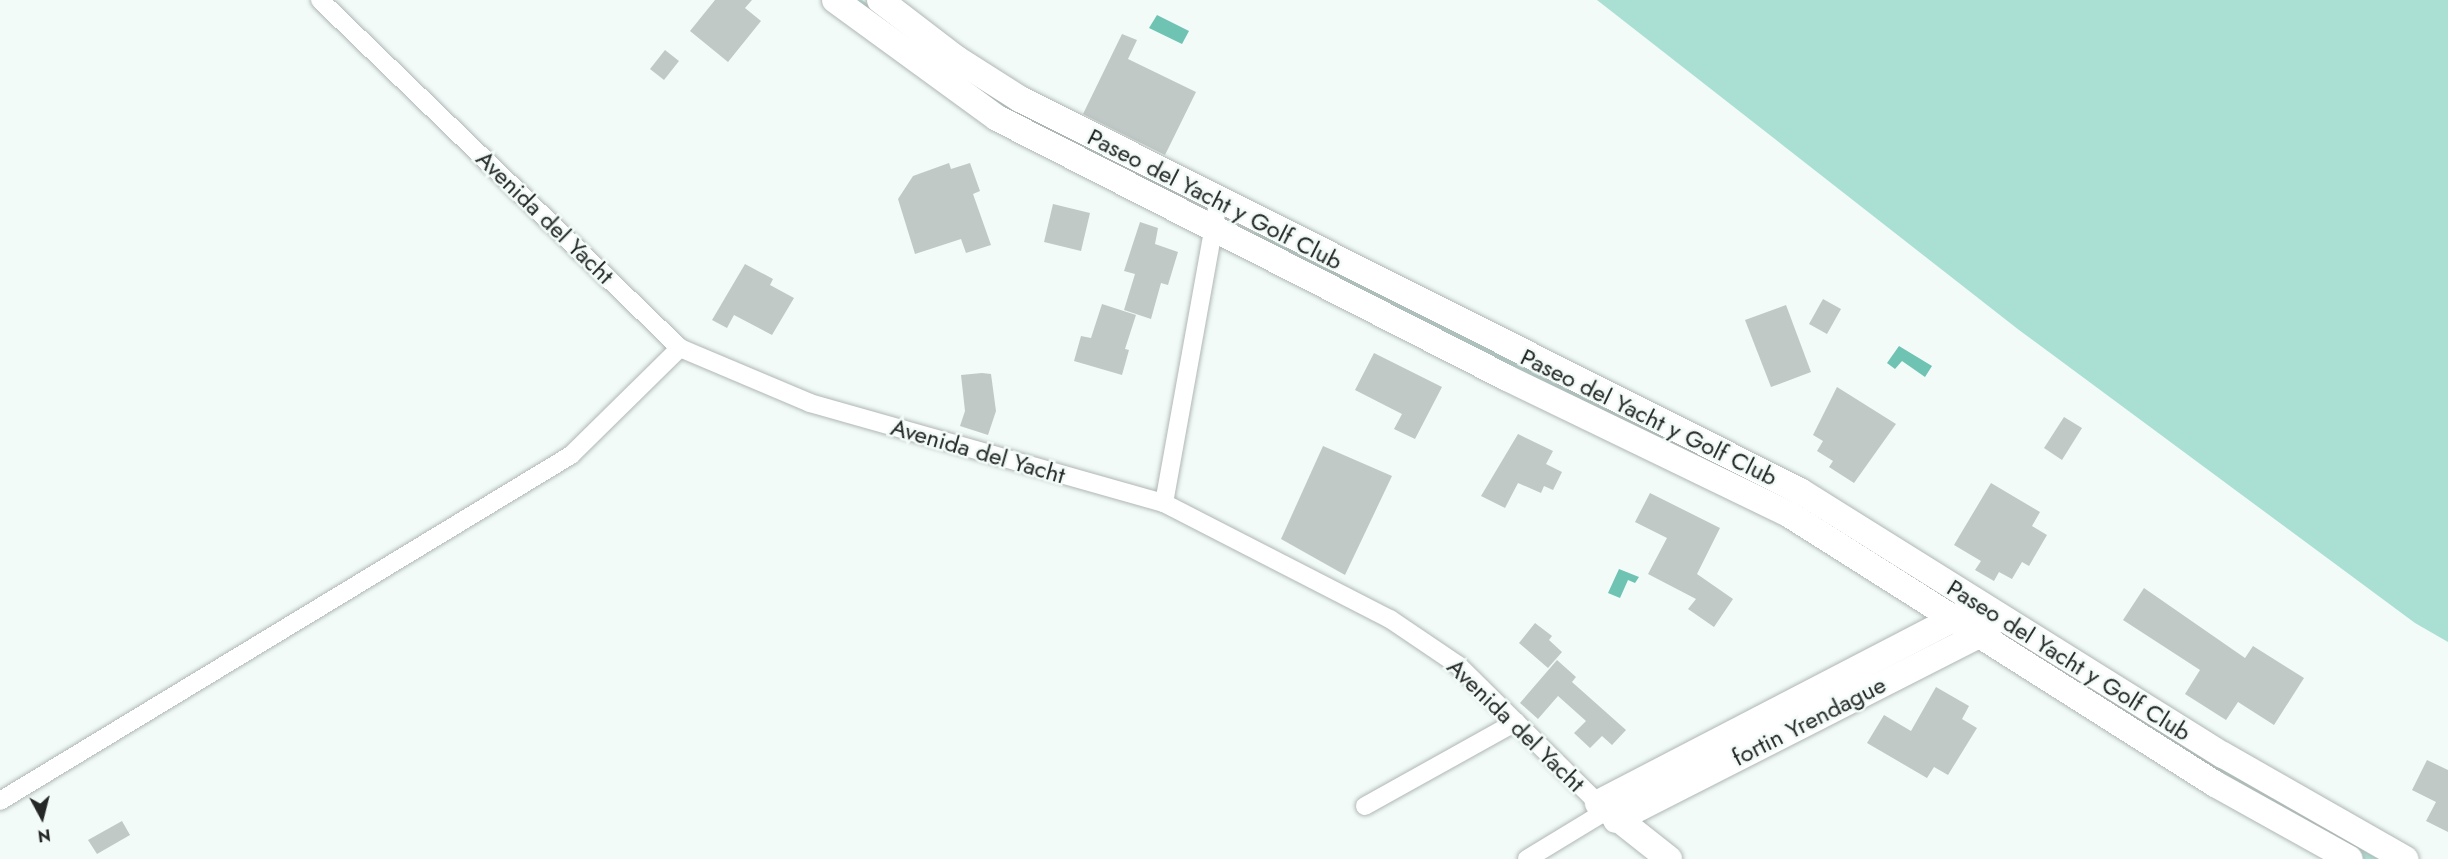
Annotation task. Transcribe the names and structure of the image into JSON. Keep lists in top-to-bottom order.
{
  "streets": {
    "main road": ["Paseo del Yacht y Golf Club", "Avenida del Yacht", "fortin Yrendague"]
  },
  "crossings": [
    ["Paseo del Yacht y Golf Club", "fortin Yrendague"],
    ["Avenida del Yacht", "fortin Yrendague"]
  ],
  "north": "bottom"
}
